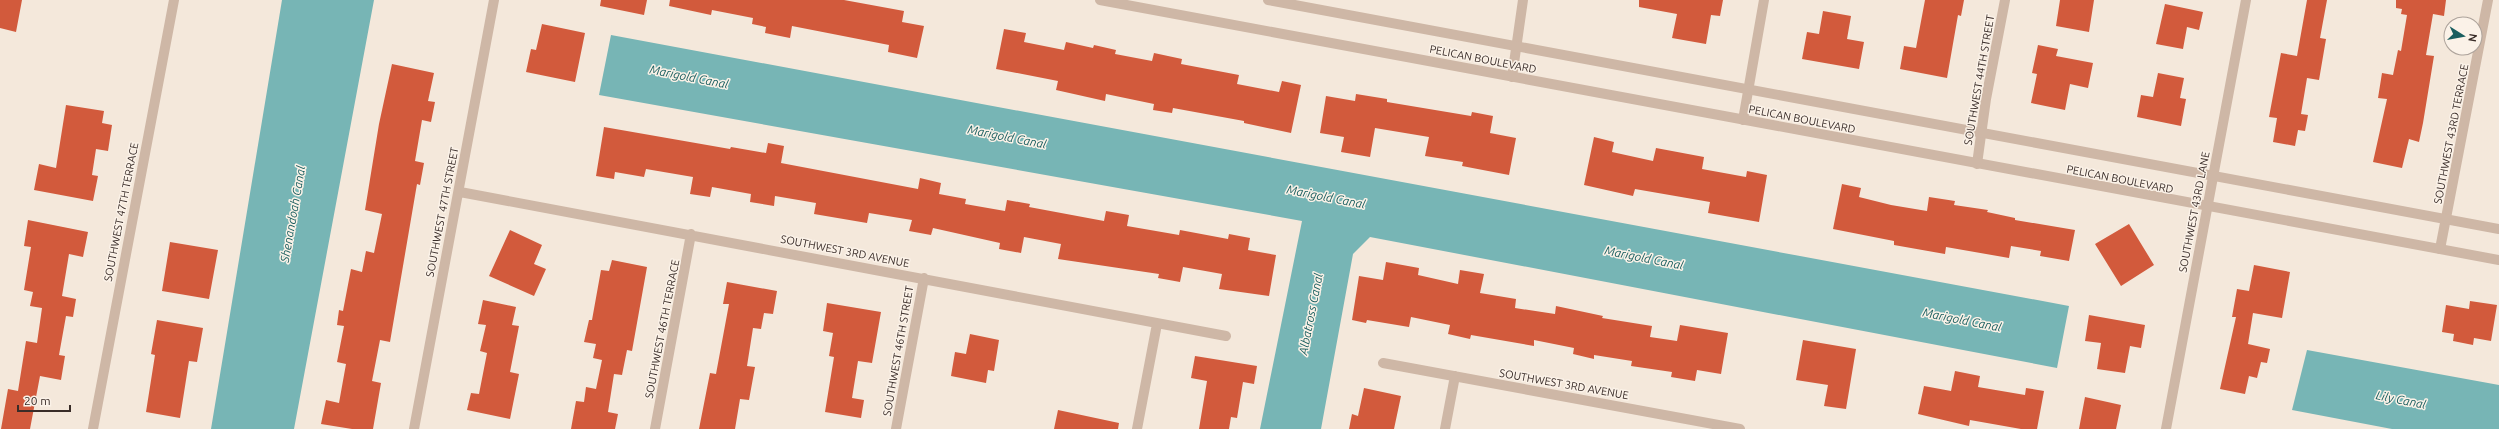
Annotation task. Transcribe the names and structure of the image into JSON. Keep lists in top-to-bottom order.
{
  "streets": {
    "street": [
      "PELICAN BOULEVARD",
      "SOUTHWEST 44TH STREET",
      "SOUTHWEST 43RD TERRACE",
      "SOUTHWEST 47TH TERRACE",
      "SOUTHWEST 47TH STREET",
      "SOUTHWEST 43RD LANE",
      "SOUTHWEST 3RD AVENUE",
      "SOUTHWEST 46TH TERRACE",
      "SOUTHWEST 46TH STREET"
    ]
  },
  "crossings": [
    ["PELICAN BOULEVARD", "SOUTHWEST 44TH STREET"],
    ["PELICAN BOULEVARD", "SOUTHWEST 43RD TERRACE"],
    ["PELICAN BOULEVARD", "SOUTHWEST 43RD LANE"],
    ["SOUTHWEST 47TH STREET", "SOUTHWEST 3RD AVENUE"],
    ["SOUTHWEST 3RD AVENUE", "SOUTHWEST 46TH TERRACE"],
    ["SOUTHWEST 3RD AVENUE", "SOUTHWEST 46TH STREET"]
  ],
  "water": [
    "Marigold Canal",
    "Shenandoah Canal",
    "Albatross Canal",
    "Lily Canal"
  ],
  "scale_bar": "20 m",
  "north": "right"
}
